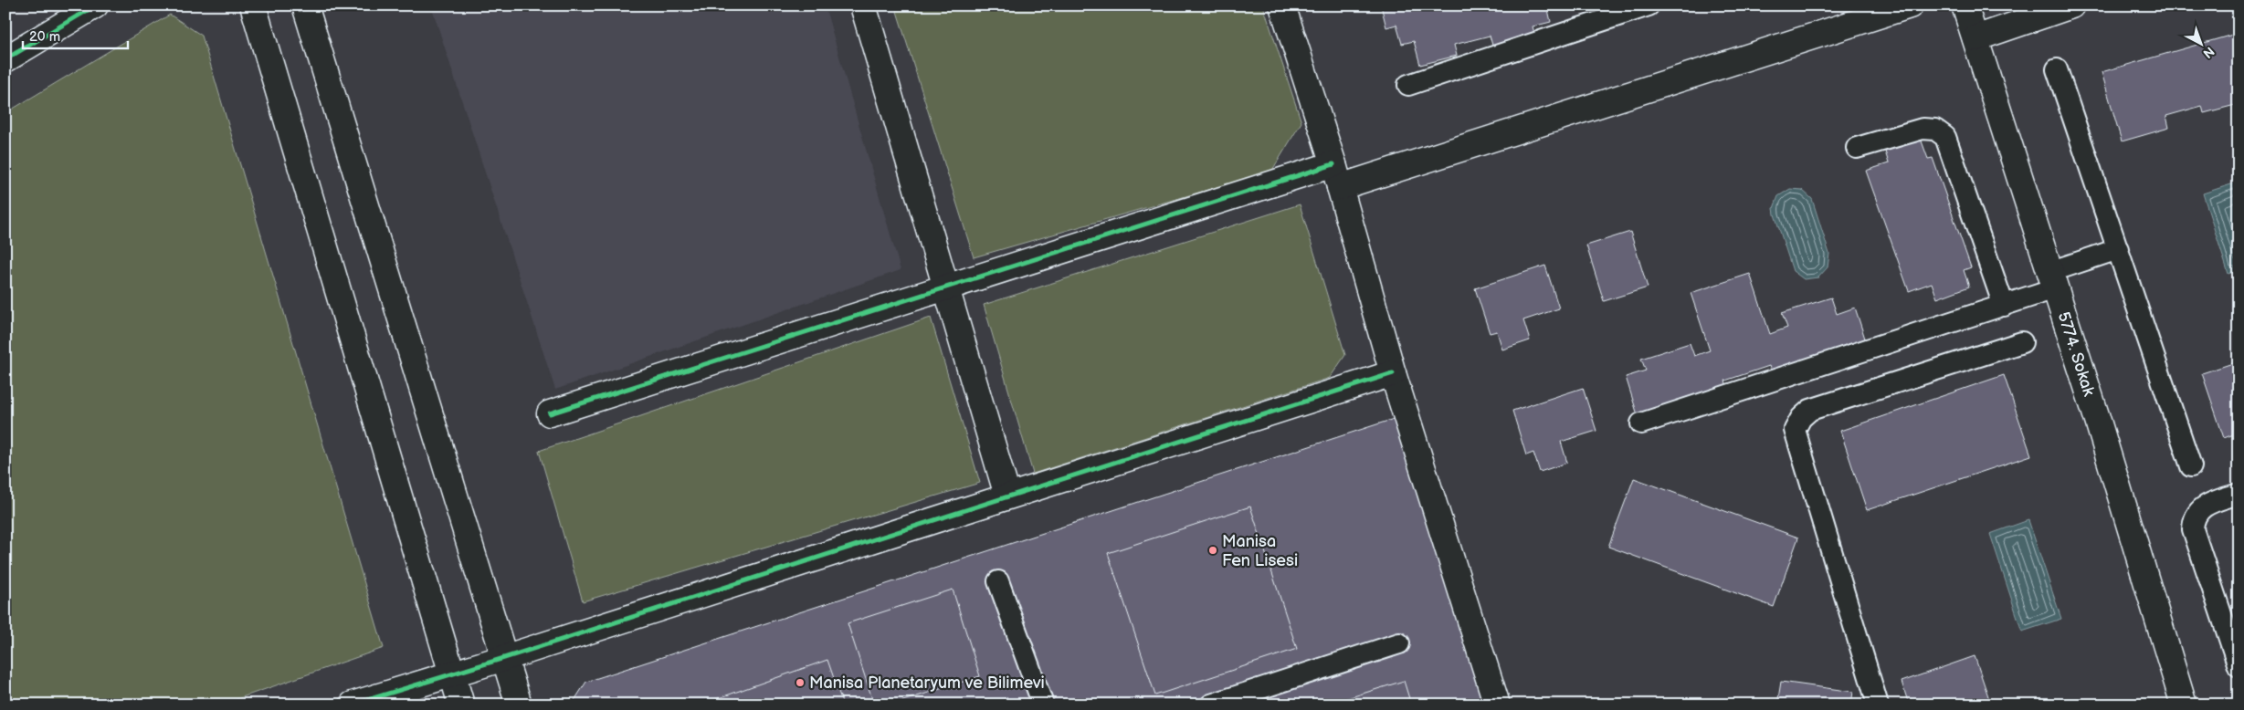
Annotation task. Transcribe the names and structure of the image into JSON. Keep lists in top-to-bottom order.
{
  "streets": {
    "street": ["5774. Sokak"]
  },
  "places": ["Manisa Fen Lisesi", "Manisa Planetaryum ve Bilimevi"],
  "scale_bar": "20 m",
  "north": "bottom right"
}
